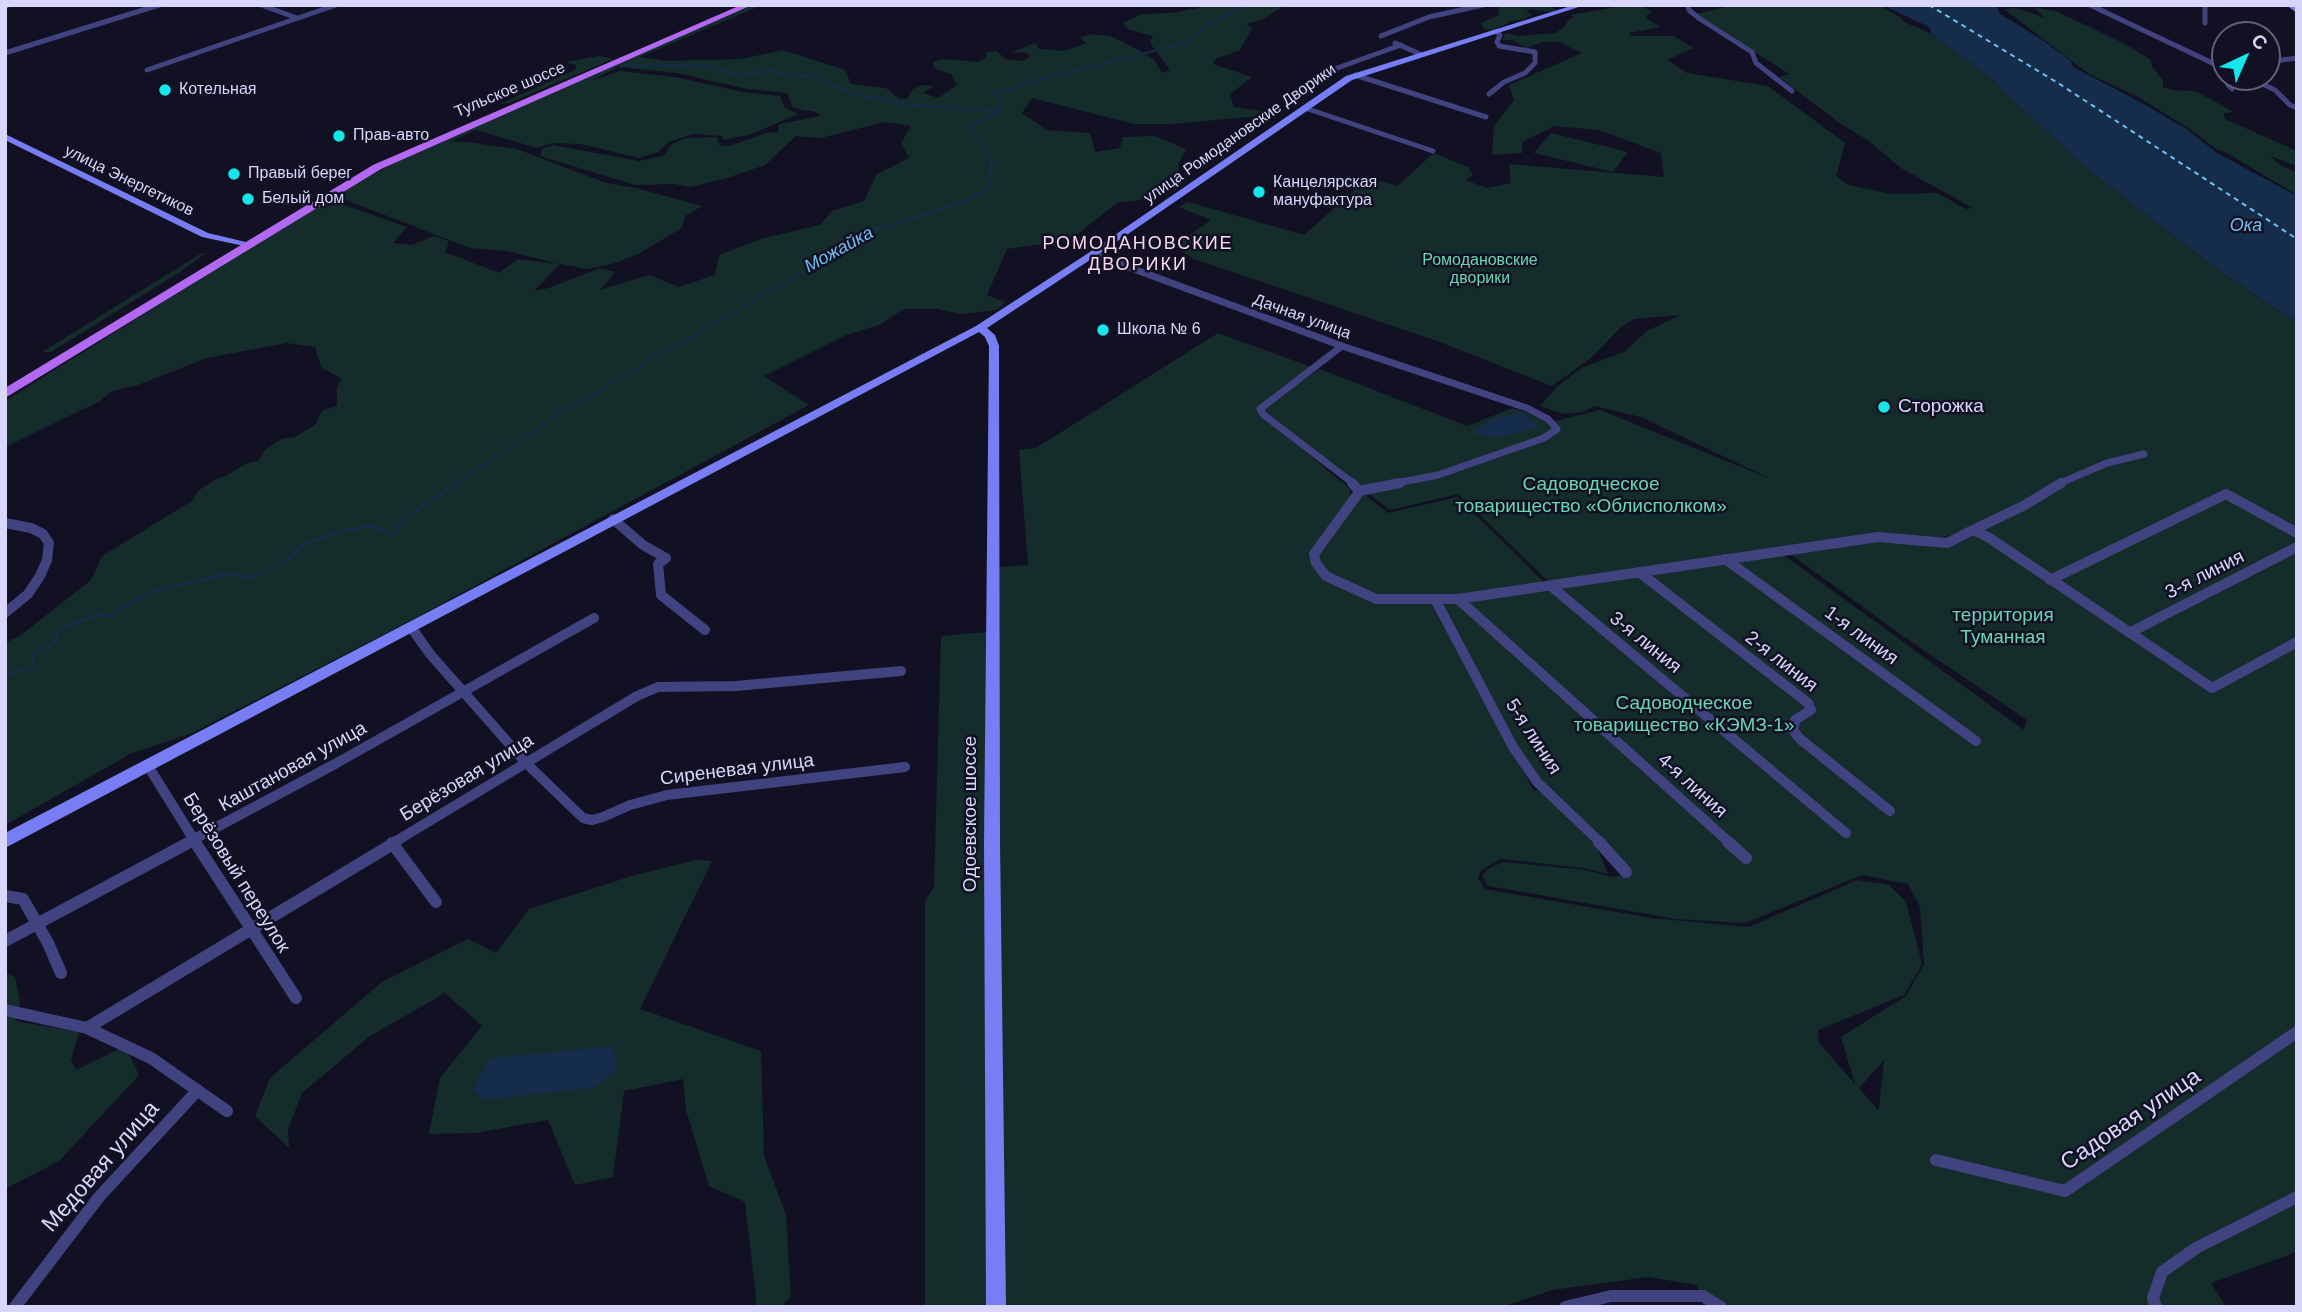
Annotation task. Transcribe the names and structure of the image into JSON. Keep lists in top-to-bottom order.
{
  "streets": {
    "main road": [
      "Тульское шоссе",
      "улица Ромодановские Дворики",
      "улица Энергетиков",
      "Одоевское шоссе"
    ],
    "street": [
      "Дачная улица",
      "3-я линия",
      "1-я линия",
      "2-я линия",
      "5-я линия",
      "Каштановая улица",
      "Сиреневая улица",
      "Берёзовая улица",
      "4-я линия",
      "Берёзовый переулок",
      "Садовая улица",
      "Медовая улица"
    ]
  },
  "crossings": [
    ["Тульское шоссе", "улица Энергетиков"],
    ["улица Ромодановские Дворики", "Дачная улица"],
    ["улица Ромодановские Дворики", "Сиреневая улица"],
    ["улица Ромодановские Дворики", "Одоевское шоссе"],
    ["улица Ромодановские Дворики", "Берёзовый переулок"],
    ["Каштановая улица", "Сиреневая улица"],
    ["Каштановая улица", "Берёзовый переулок"],
    ["Сиреневая улица", "Берёзовая улица"],
    ["Берёзовая улица", "Берёзовый переулок"]
  ],
  "districts": ["РОМОДАНОВСКИЕ ДВОРИКИ"],
  "water": ["Ока", "Можайка"],
  "parks": [
    "Ромодановские дворики",
    "Садоводческое товарищество «Облисполком»",
    "территория Туманная",
    "Садоводческое товарищество «КЭМЗ-1»"
  ],
  "places": [
    "Котельная",
    "Прав-авто",
    "Правый берег",
    "Канцелярская мануфактура",
    "Белый дом",
    "Школа № 6",
    "Сторожка"
  ],
  "north": "top right"
}
